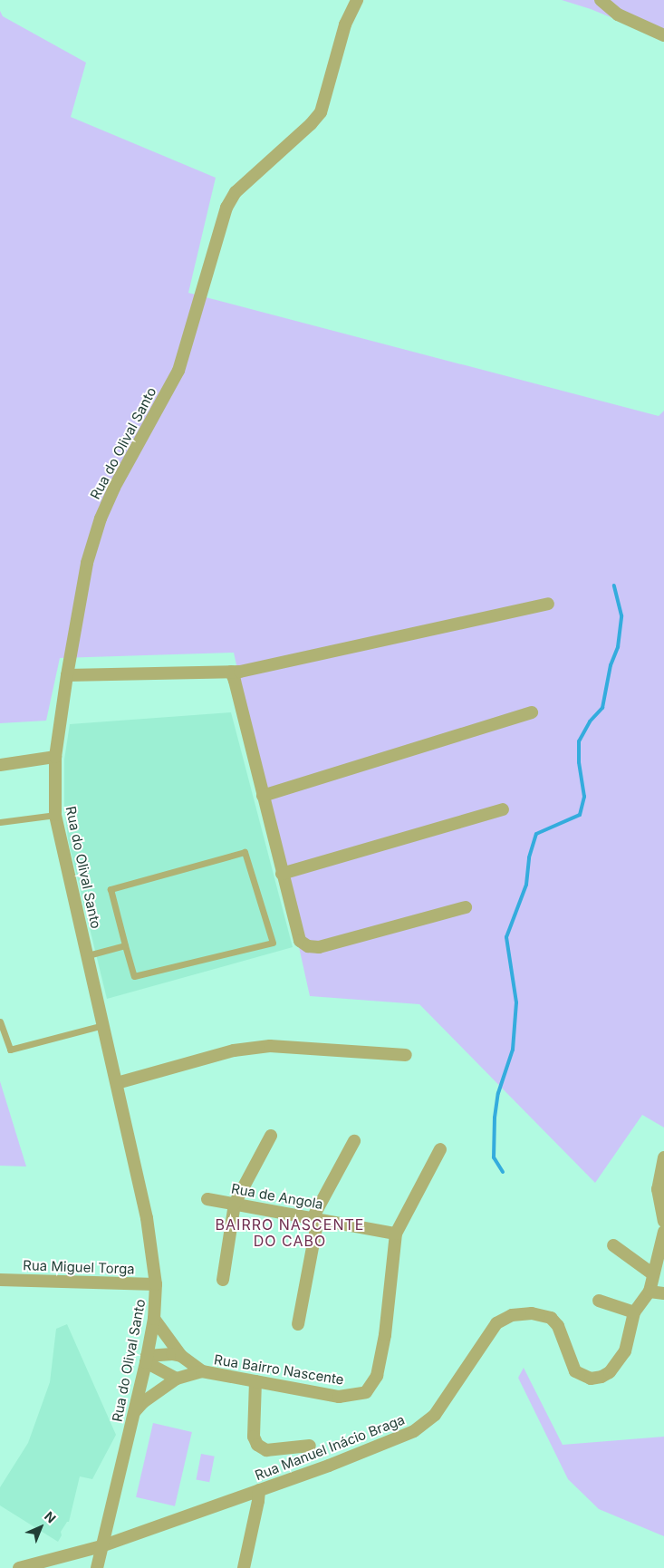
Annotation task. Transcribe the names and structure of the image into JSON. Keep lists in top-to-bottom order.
{
  "streets": {
    "street": [
      "Rua do Olival Santo",
      "Rua de Angola",
      "Rua Miguel Torga",
      "Rua Bairro Nascente",
      "Rua Manuel Inácio Braga"
    ]
  },
  "crossings": [
    ["Rua do Olival Santo", "Rua Miguel Torga"],
    ["Rua do Olival Santo", "Rua Bairro Nascente"],
    ["Rua do Olival Santo", "Rua Manuel Inácio Braga"],
    ["Rua de Angola", "Rua Bairro Nascente"]
  ],
  "districts": ["BAIRRO NASCENTE DO CABO"],
  "north": "top right"
}
